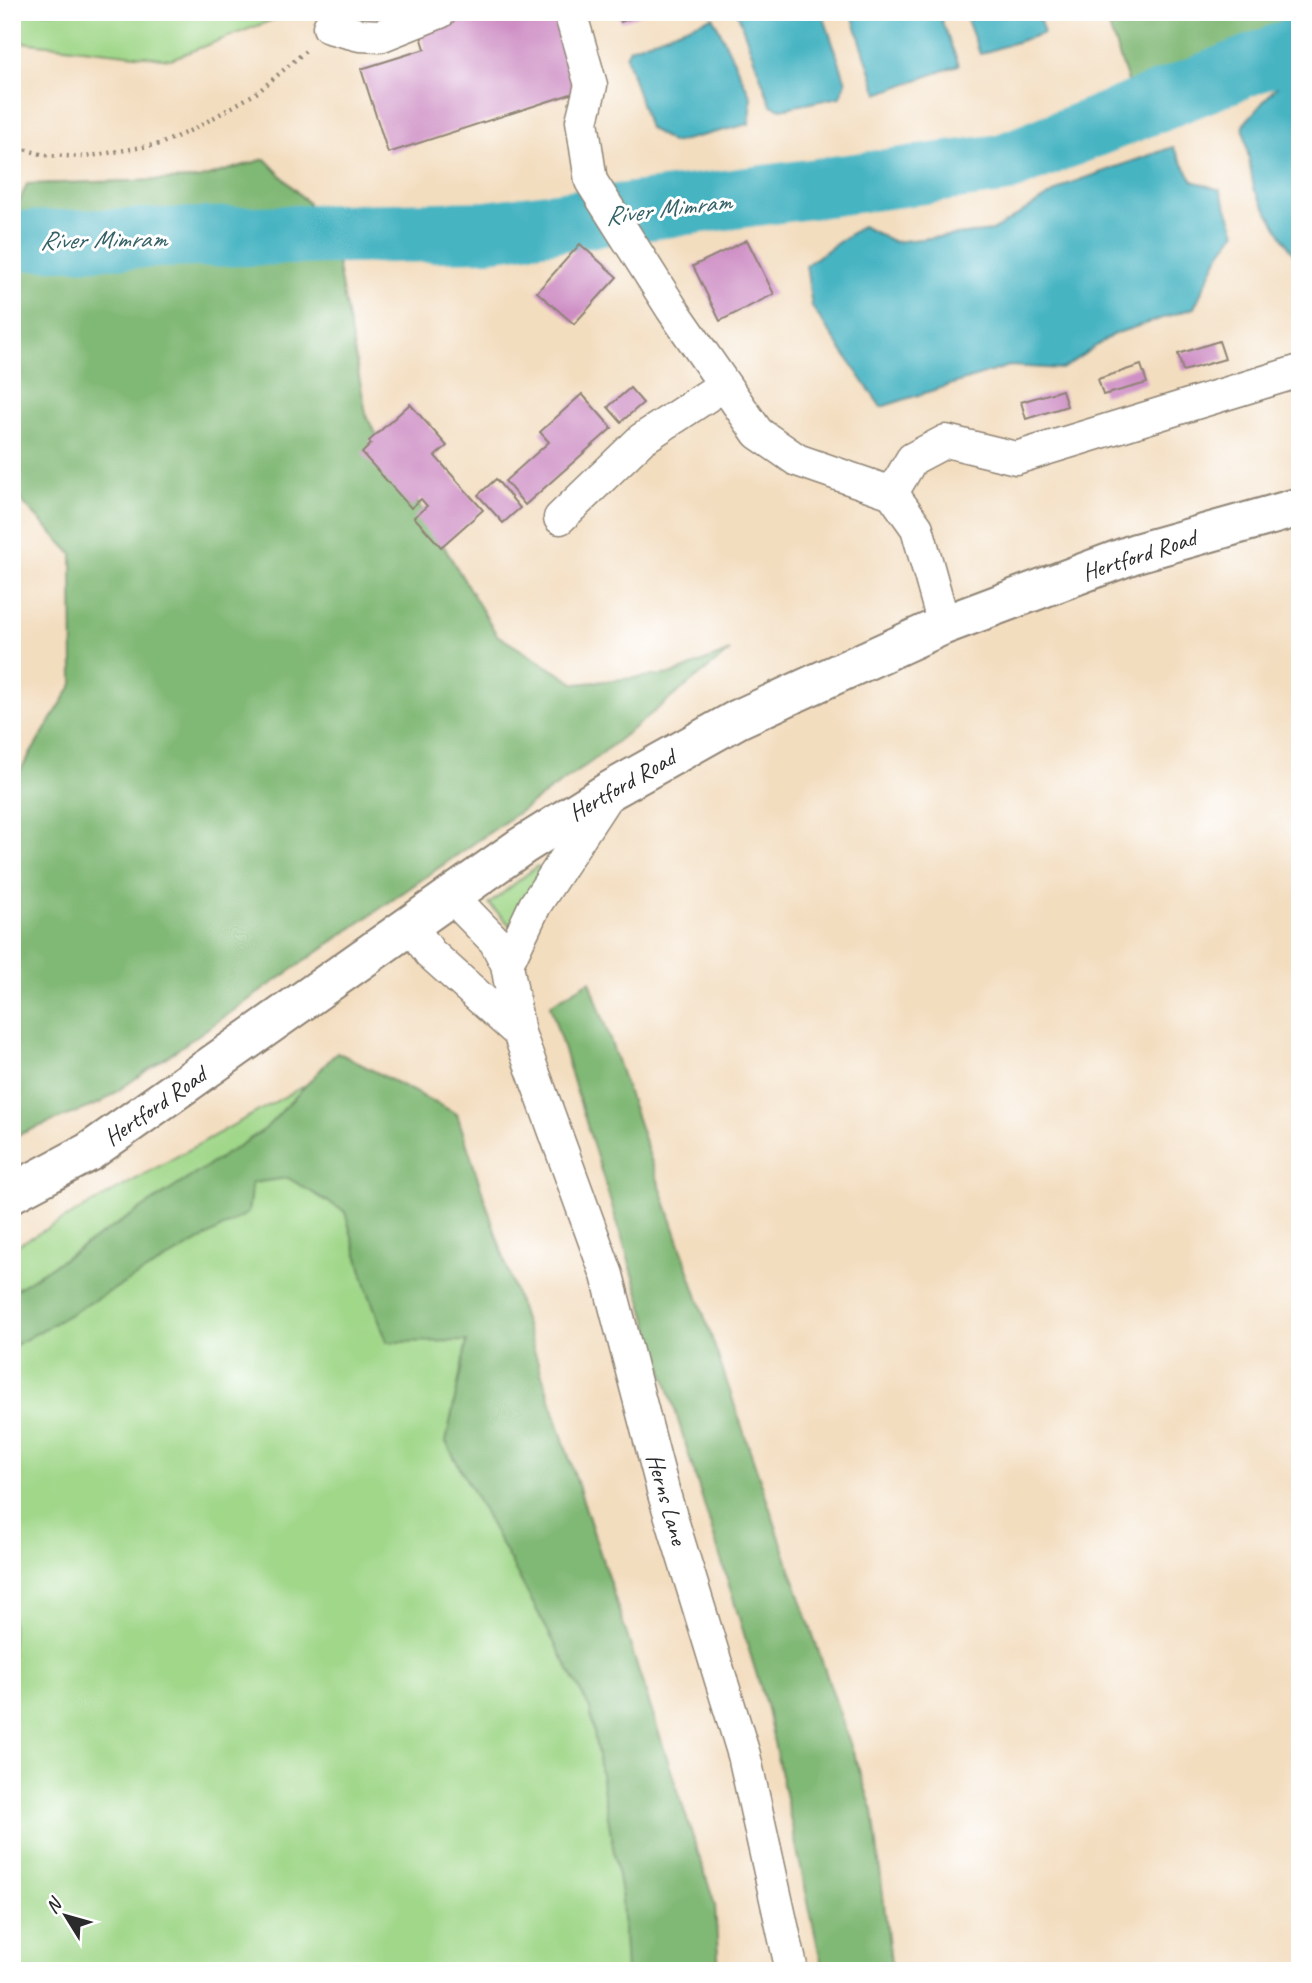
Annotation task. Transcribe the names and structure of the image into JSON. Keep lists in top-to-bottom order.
{
  "streets": {
    "main road": ["Hertford Road"],
    "street": ["Herns Lane"]
  },
  "crossings": [
    ["Hertford Road", "Herns Lane"]
  ],
  "water": ["River Mimram"],
  "north": "top left"
}
